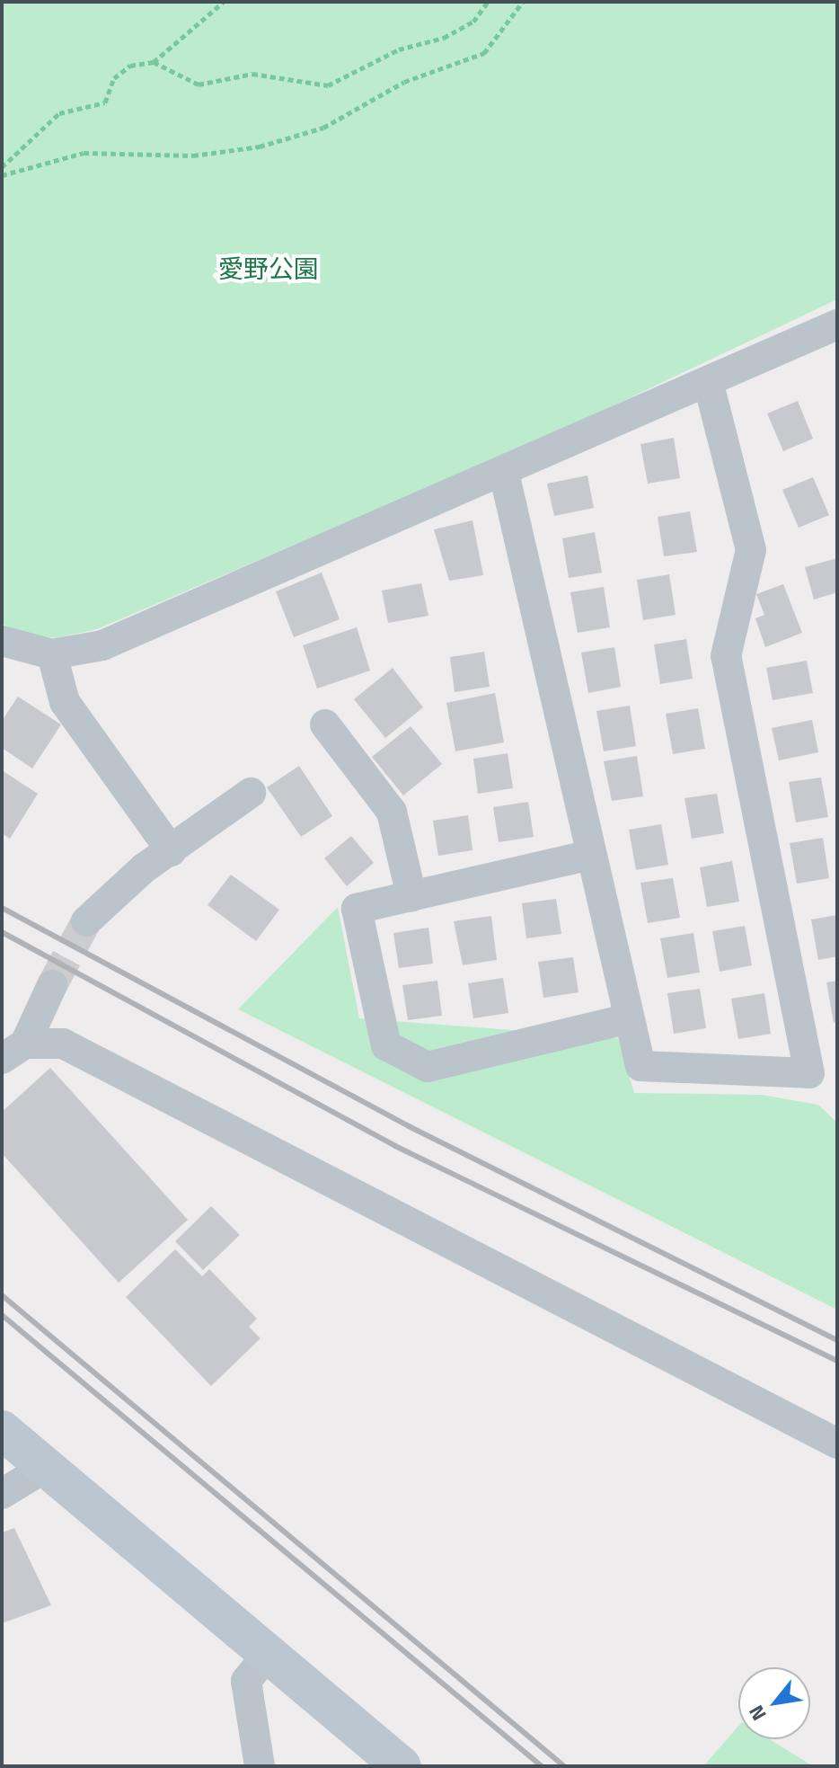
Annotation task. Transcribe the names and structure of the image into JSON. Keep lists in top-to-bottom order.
{
  "parks": ["愛野公園"],
  "north": "bottom left"
}
